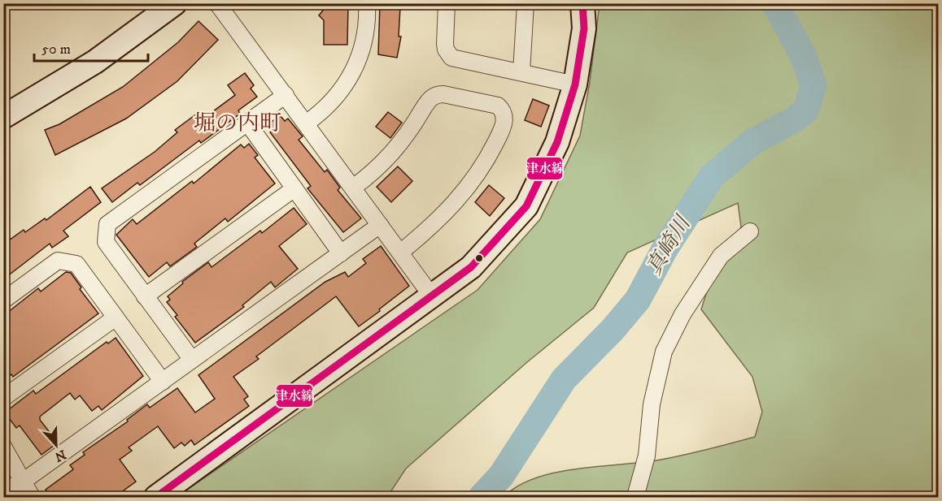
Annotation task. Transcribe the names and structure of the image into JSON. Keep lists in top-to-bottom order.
{
  "districts": ["堀の内町"],
  "water": ["真崎川"],
  "lines": ["transit line 津水線"],
  "scale_bar": "50 m",
  "north": "bottom"
}
